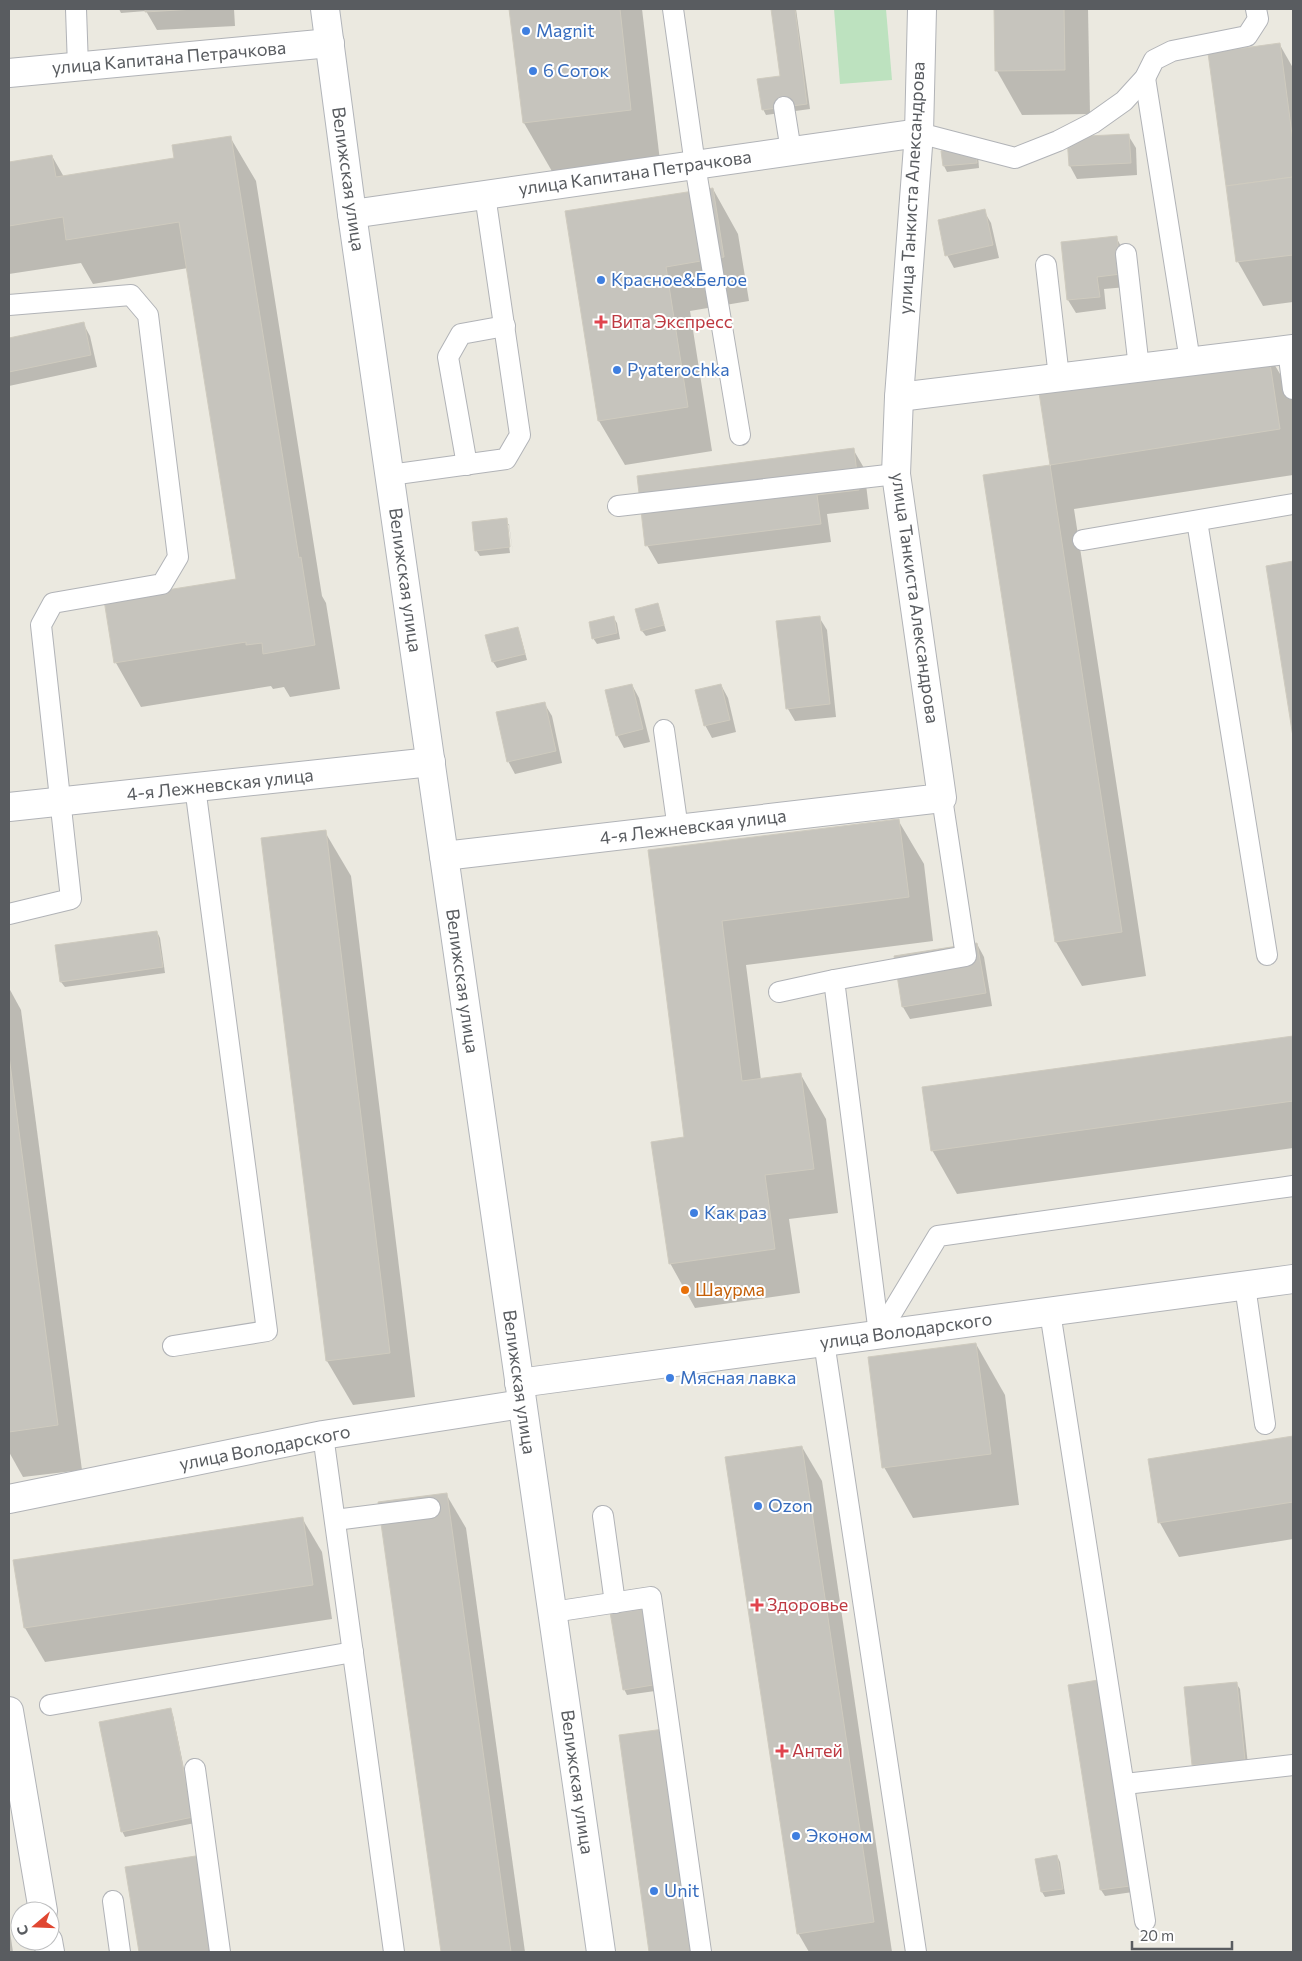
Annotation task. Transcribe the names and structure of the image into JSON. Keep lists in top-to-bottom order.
{
  "streets": {
    "street": [
      "улица Капитана Петрачкова",
      "Велижская улица",
      "улица Танкиста Александрова",
      "4-я Лежневская улица",
      "улица Володарского"
    ]
  },
  "crossings": [
    ["улица Капитана Петрачкова", "Велижская улица"],
    ["улица Капитана Петрачкова", "улица Танкиста Александрова"],
    ["Велижская улица", "4-я Лежневская улица"],
    ["Велижская улица", "улица Володарского"],
    ["улица Танкиста Александрова", "4-я Лежневская улица"]
  ],
  "places": {
    "other": [
      "Magnit",
      "6 Соток",
      "Красное&Белое",
      "Pyaterochka",
      "Как раз",
      "Шаурма",
      "Мясная лавка",
      "Ozon",
      "Эконом",
      "Unit"
    ],
    "health": ["Вита Экспресс", "Здоровье", "Антей"]
  },
  "scale_bar": "20 m",
  "north": "left"
}
